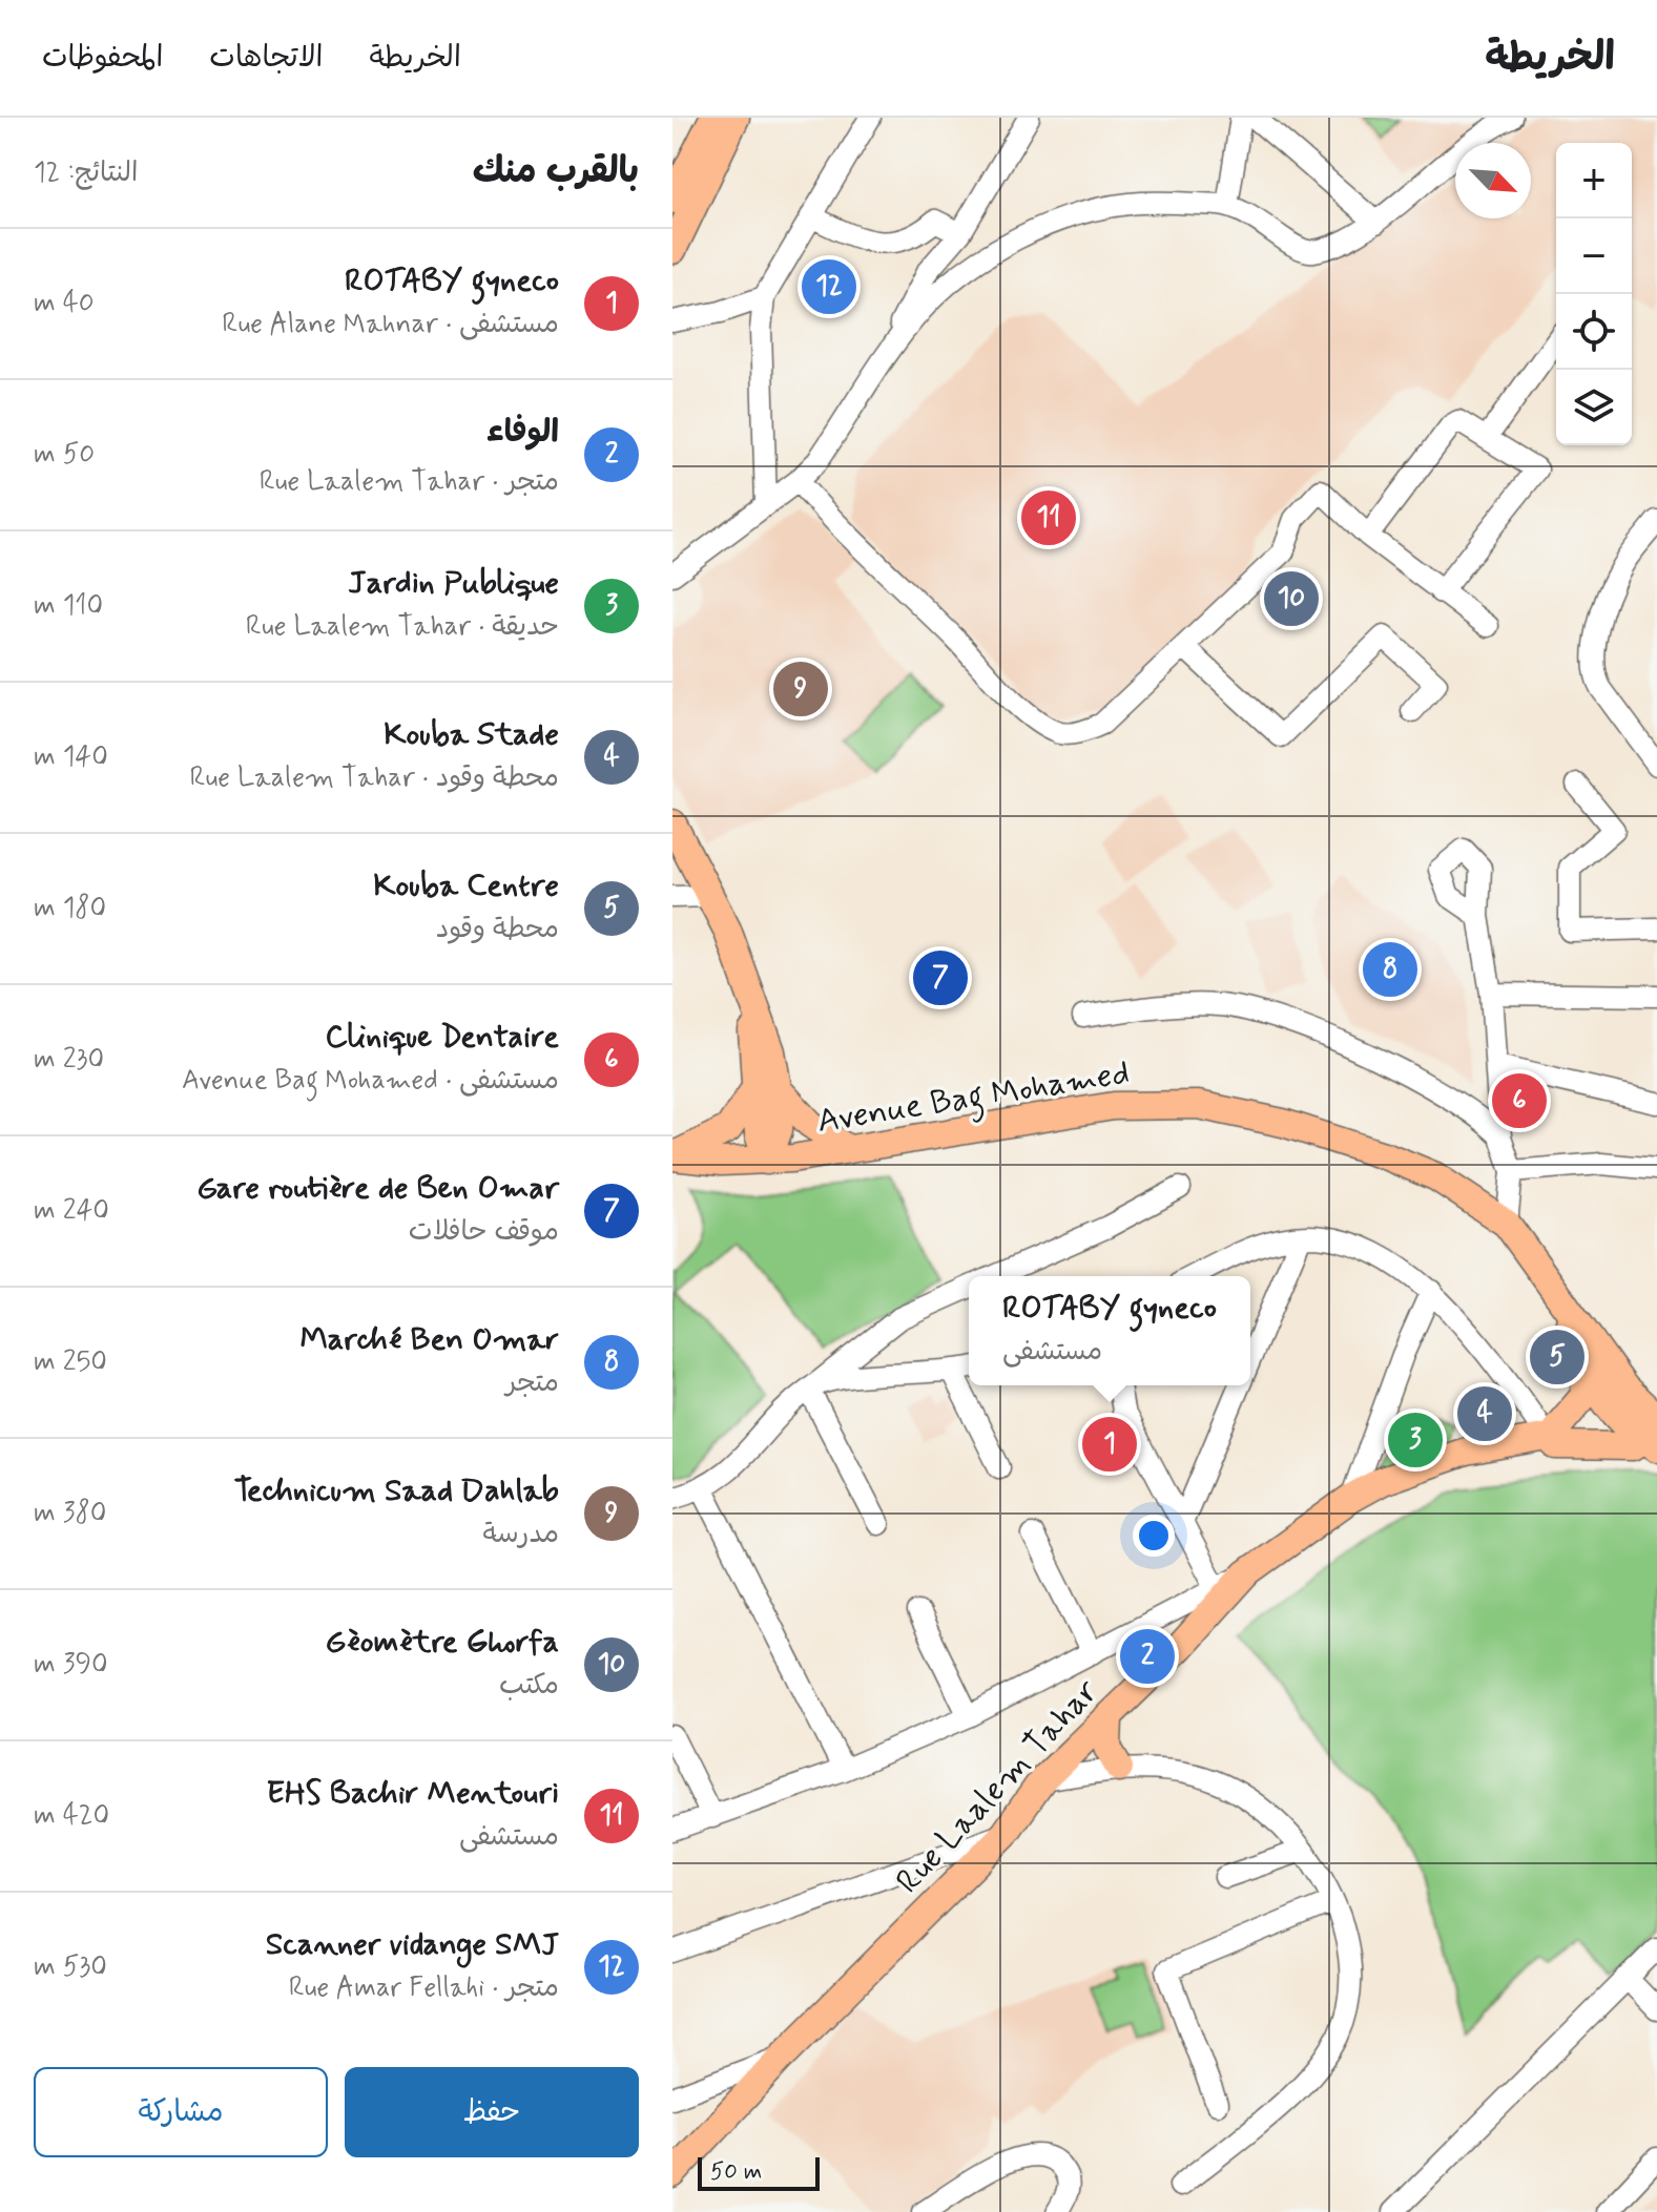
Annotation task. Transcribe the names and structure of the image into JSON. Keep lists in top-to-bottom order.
{
  "streets": {
    "main road": ["Avenue Bag Mohamed", "Rue Laalem Tahar"]
  },
  "scale_bar": "50 m",
  "north": "bottom right",
  "page": {
    "header": "الخريطة",
    "nav": ["الخريطة", "الاتجاهات", "المحفوظات"],
    "heading": ["بالقرب منك", "النتائج: 12"],
    "map_buttons": ["+", "−"],
    "list": [
      {
        "mark": "1",
        "name": "ROTABY gyneco",
        "note": "مستشفى · Rue Alane Mahnar",
        "value": "40 m"
      },
      {
        "mark": "2",
        "name": "الوفاء",
        "note": "متجر · Rue Laalem Tahar",
        "value": "50 m"
      },
      {
        "mark": "3",
        "name": "Jardin Publique",
        "note": "حديقة · Rue Laalem Tahar",
        "value": "110 m"
      },
      {
        "mark": "4",
        "name": "Kouba Stade",
        "note": "محطة وقود · Rue Laalem Tahar",
        "value": "140 m"
      },
      {
        "mark": "5",
        "name": "Kouba Centre",
        "note": "محطة وقود",
        "value": "180 m"
      },
      {
        "mark": "6",
        "name": "Clinique Dentaire",
        "note": "مستشفى · Avenue Bag Mohamed",
        "value": "230 m"
      },
      {
        "mark": "7",
        "name": "Gare routière de Ben Omar",
        "note": "موقف حافلات",
        "value": "240 m"
      },
      {
        "mark": "8",
        "name": "Marché Ben Omar",
        "note": "متجر",
        "value": "250 m"
      },
      {
        "mark": "9",
        "name": "Technicum Saad Dahlab",
        "note": "مدرسة",
        "value": "380 m"
      },
      {
        "mark": "10",
        "name": "Gèomètre Ghorfa",
        "note": "مكتب",
        "value": "390 m"
      },
      {
        "mark": "11",
        "name": "EHS Bachir Mentouri",
        "note": "مستشفى",
        "value": "420 m"
      },
      {
        "mark": "12",
        "name": "Scanner vidange SMJ",
        "note": "متجر · Rue Amar Fellahi",
        "value": "530 m"
      }
    ],
    "pins": [
      "12",
      "11",
      "10",
      "9",
      "8",
      "7",
      "6",
      "5",
      "4",
      "3",
      "1",
      "2"
    ],
    "popup": ["ROTABY gyneco", "مستشفى"],
    "buttons": ["حفظ", "مشاركة"],
    "scale": "50 m"
  }
}
